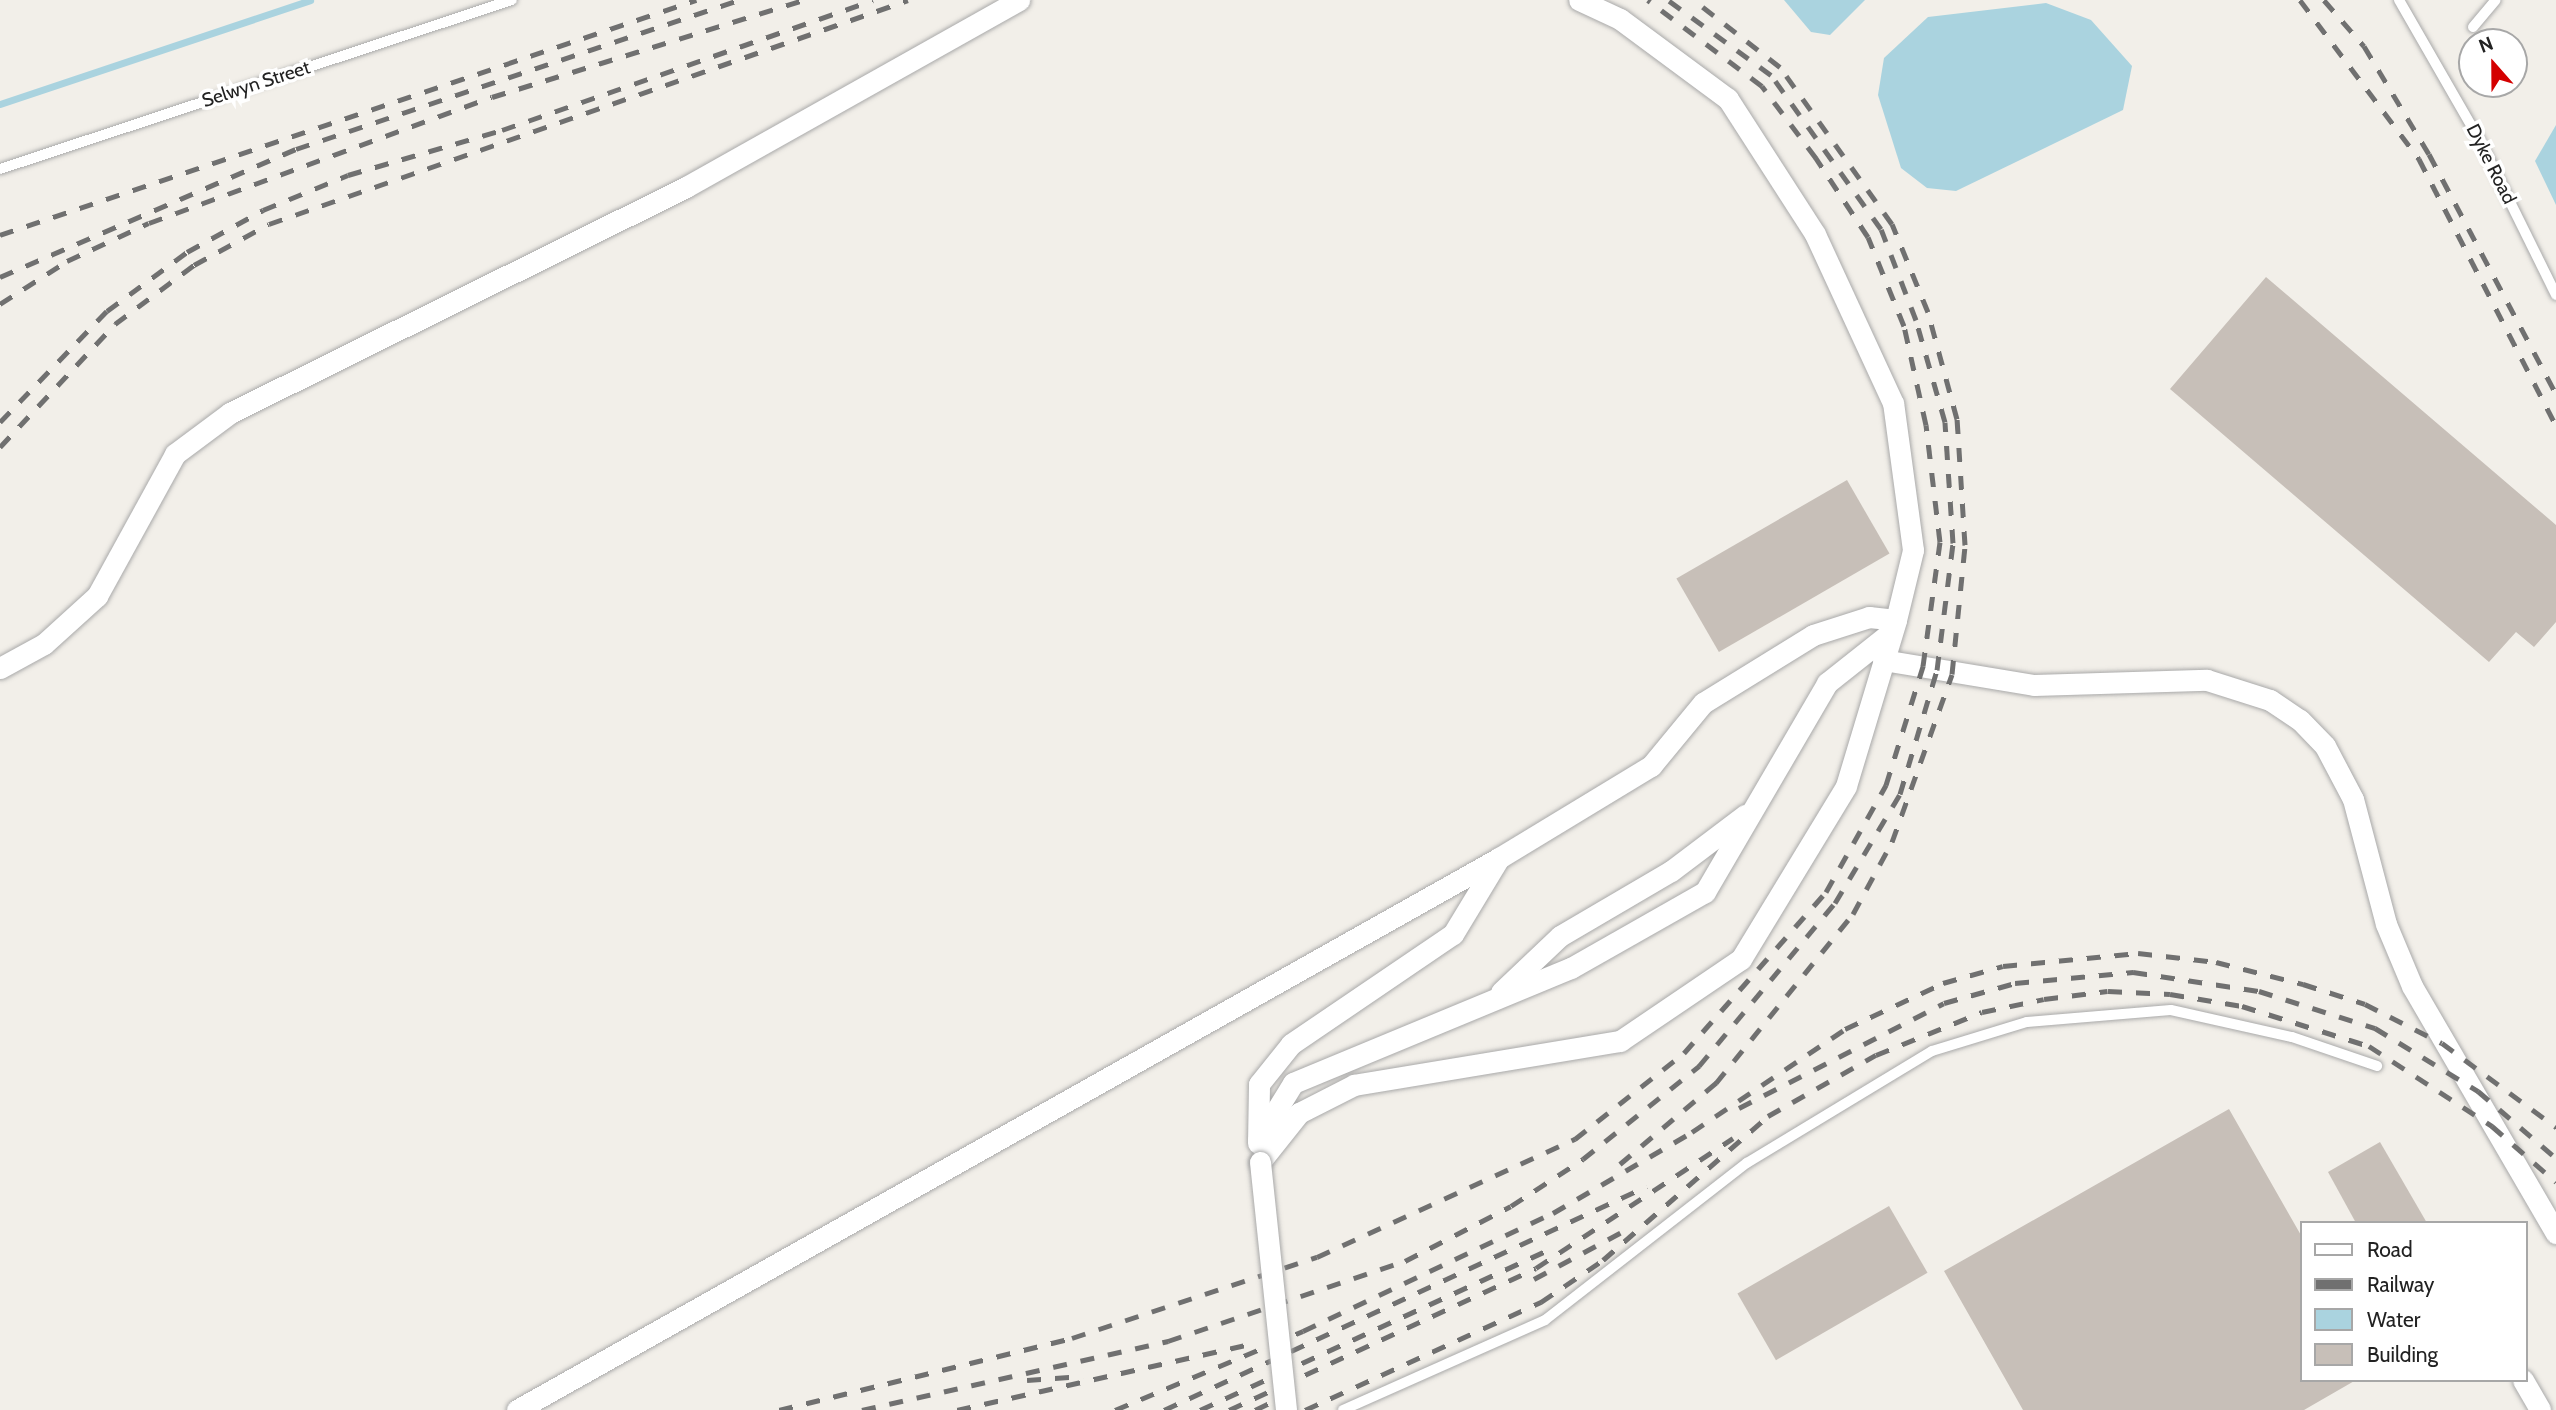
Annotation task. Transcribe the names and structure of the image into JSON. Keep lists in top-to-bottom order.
{
  "streets": {
    "lane": ["Selwyn Street", "Dyke Road"]
  },
  "legend": [
    "Road",
    "Railway",
    "Water",
    "Building"
  ],
  "north": "top"
}
